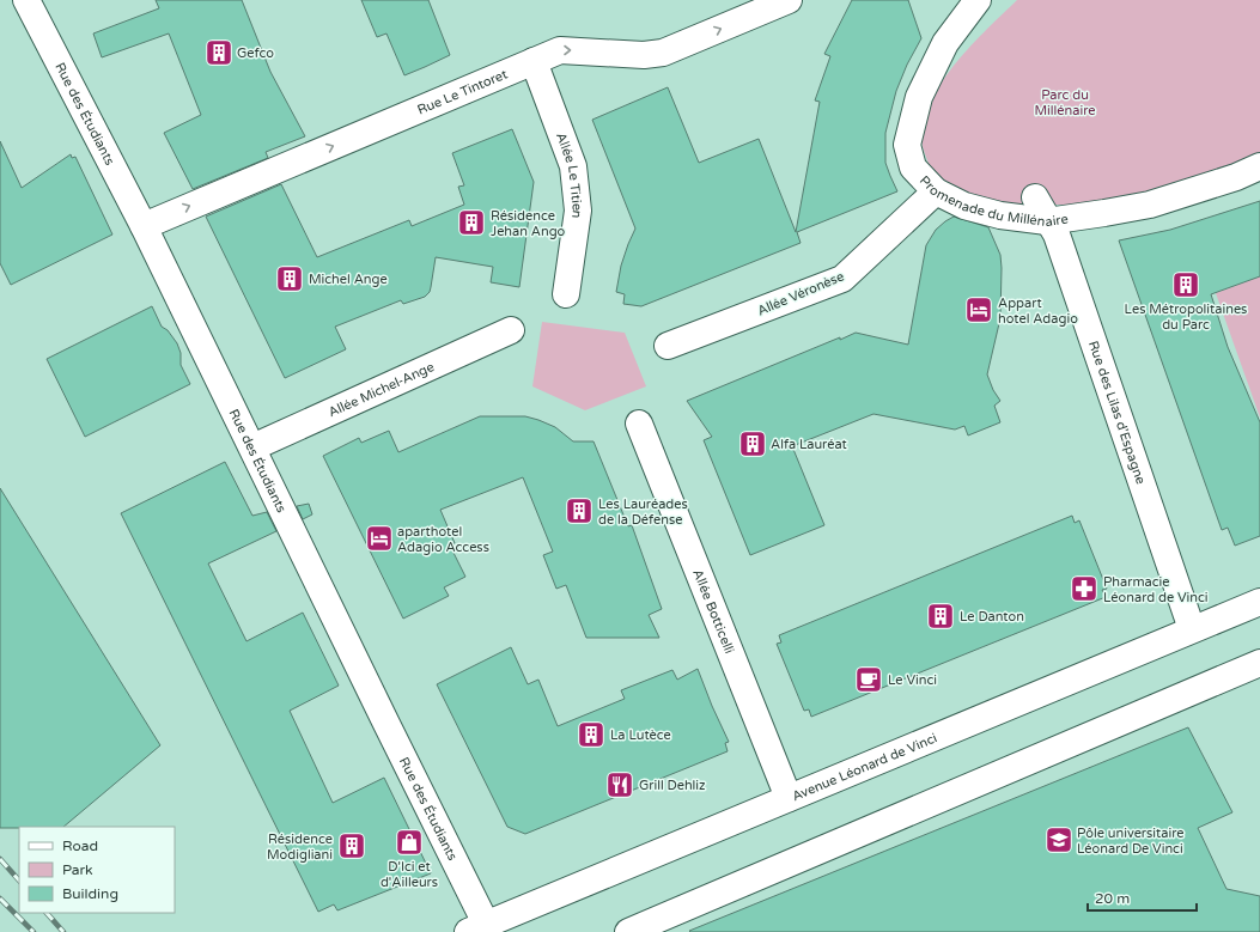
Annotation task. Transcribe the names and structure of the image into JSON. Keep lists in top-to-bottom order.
{
  "streets": {
    "street": [
      "Rue Le Tintoret",
      "Rue des Étudiants",
      "Allée Le Titien",
      "Promenade du Millénaire",
      "Allée Véronèse",
      "Allée Michel-Ange",
      "Rue des Lilas d'Espagne",
      "Allée Botticelli",
      "Avenue Léonard de Vinci"
    ]
  },
  "crossings": [
    ["Rue Le Tintoret", "Rue des Étudiants"],
    ["Rue Le Tintoret", "Allée Le Titien"],
    ["Rue des Étudiants", "Allée Michel-Ange"],
    ["Rue des Étudiants", "Avenue Léonard de Vinci"],
    ["Promenade du Millénaire", "Allée Véronèse"],
    ["Promenade du Millénaire", "Rue des Lilas d'Espagne"],
    ["Rue des Lilas d'Espagne", "Avenue Léonard de Vinci"],
    ["Allée Botticelli", "Avenue Léonard de Vinci"]
  ],
  "one_way": ["Rue Le Tintoret"],
  "parks": ["Parc du Millénaire"],
  "places": {
    "building": [
      "Gefco",
      "Résidence Jehan Ango",
      "Michel Ange",
      "Les Métropolitaines du Parc",
      "Alfa Lauréat",
      "Les Lauréades de la Défense",
      "Le Danton",
      "La Lutèce",
      "Résidence Modigliani"
    ],
    "hotel": ["Appart hotel Adagio", "aparthotel Adagio Access"],
    "pharmacy": ["Pharmacie Léonard de Vinci"],
    "cafe": ["Le Vinci"],
    "restaurant": ["Grill Dehliz"],
    "school or university": ["Pôle universitaire Léonard De Vinci"],
    "shop": ["D'Ici et d'Ailleurs"]
  },
  "legend": ["Road", "Park", "Building"],
  "scale_bar": "20 m"
}
